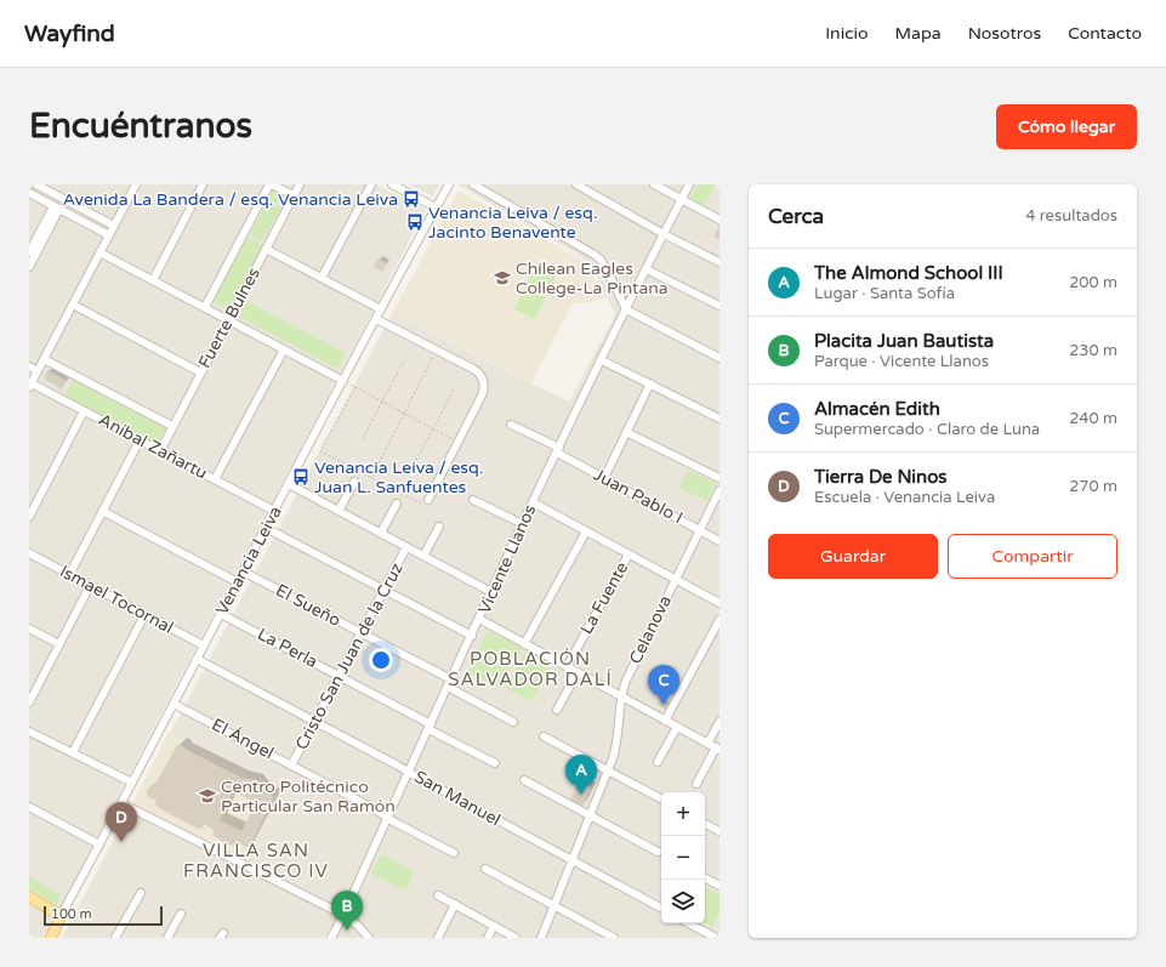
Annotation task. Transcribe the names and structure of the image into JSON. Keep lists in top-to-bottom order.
{
  "streets": {
    "main road": ["Venancia Leiva"],
    "street": [
      "Fuerte Bulnes",
      "Aníbal Zañartu",
      "Juan Pablo I",
      "Vicente Llanos",
      "La Fuente",
      "Ismael Tocornal",
      "El Sueño",
      "Celanova",
      "La Perla",
      "Cristo San Juan de la Cruz",
      "El Ángel",
      "San Manuel"
    ]
  },
  "crossings": [
    ["Fuerte Bulnes", "Aníbal Zañartu"],
    ["Aníbal Zañartu", "Venancia Leiva"],
    ["Juan Pablo I", "Vicente Llanos"],
    ["Juan Pablo I", "Celanova"],
    ["Vicente Llanos", "El Sueño"],
    ["Vicente Llanos", "La Perla"],
    ["Vicente Llanos", "El Ángel"],
    ["Vicente Llanos", "San Manuel"],
    ["Venancia Leiva", "Ismael Tocornal"],
    ["Venancia Leiva", "El Sueño"],
    ["Venancia Leiva", "La Perla"],
    ["Venancia Leiva", "El Ángel"],
    ["Venancia Leiva", "San Manuel"],
    ["El Sueño", "Cristo San Juan de la Cruz"],
    ["Celanova", "San Manuel"],
    ["La Perla", "Cristo San Juan de la Cruz"],
    ["Cristo San Juan de la Cruz", "El Ángel"],
    ["Cristo San Juan de la Cruz", "San Manuel"]
  ],
  "districts": ["POBLACIÓN SALVADOR DALÍ", "VILLA SAN FRANCISCO IV"],
  "places": {
    "bus stop": ["Avenida La Bandera / esq. Venancia Leiva", "Venancia Leiva / esq. Jacinto Benavente", "Venancia Leiva / esq. Juan L. Sanfuentes"],
    "school or university": ["Chilean Eagles College-La Pintana", "Centro Politécnico Particular San Ramón"]
  },
  "scale_bar": "100 m",
  "page": {
    "header": "Wayfind",
    "nav": [
      "Inicio",
      "Mapa",
      "Nosotros",
      "Contacto"
    ],
    "buttons": [
      "Cómo llegar",
      ["Guardar", "Compartir"]
    ],
    "title": "Encuéntranos",
    "heading": ["Cerca", "4 resultados"],
    "list": [
      {
        "mark": "A",
        "name": "The Almond School III",
        "note": "Lugar · Santa Sofía",
        "value": "200 m"
      },
      {
        "mark": "B",
        "name": "Placita Juan Bautista",
        "note": "Parque · Vicente Llanos",
        "value": "230 m"
      },
      {
        "mark": "C",
        "name": "Almacén Edith",
        "note": "Supermercado · Claro de Luna",
        "value": "240 m"
      },
      {
        "mark": "D",
        "name": "Tierra De Ninos",
        "note": "Escuela · Venancia Leiva",
        "value": "270 m"
      }
    ],
    "pins": [
      "C",
      "A",
      "D",
      "B"
    ],
    "map_buttons": ["+", "−"],
    "scale": "100 m"
  }
}
